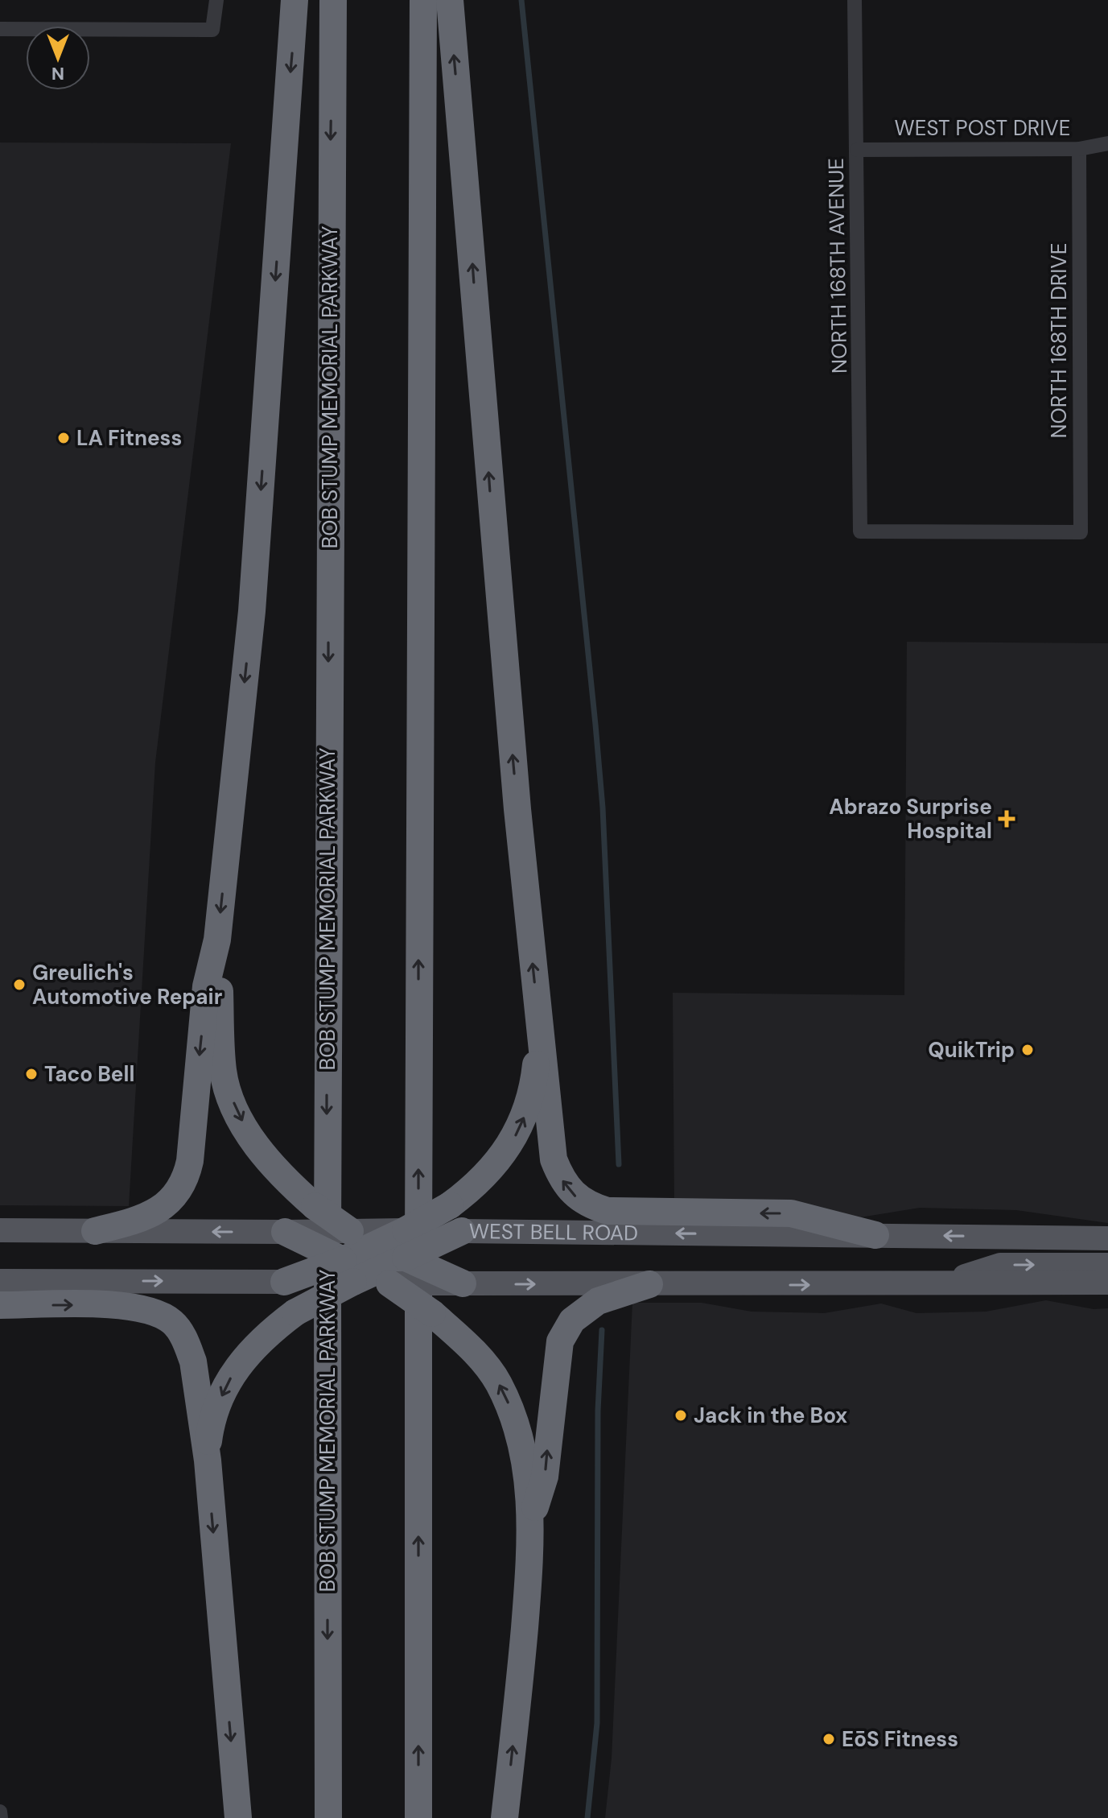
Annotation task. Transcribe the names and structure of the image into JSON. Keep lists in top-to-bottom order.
{
  "streets": {
    "highway": ["BOB STUMP MEMORIAL PARKWAY"],
    "main road": ["WEST BELL ROAD"],
    "street": ["WEST POST DRIVE", "NORTH 168TH AVENUE", "NORTH 168TH DRIVE"]
  },
  "crossings": [
    ["WEST POST DRIVE", "NORTH 168TH AVENUE"],
    ["WEST POST DRIVE", "NORTH 168TH DRIVE"],
    ["NORTH 168TH AVENUE", "NORTH 168TH DRIVE"]
  ],
  "places": {
    "other": [
      "LA Fitness",
      "Greulich's Automotive Repair",
      "QuikTrip",
      "Taco Bell",
      "Jack in the Box",
      "EōS Fitness"
    ],
    "health": ["Abrazo Surprise Hospital"]
  },
  "north": "bottom"
}
